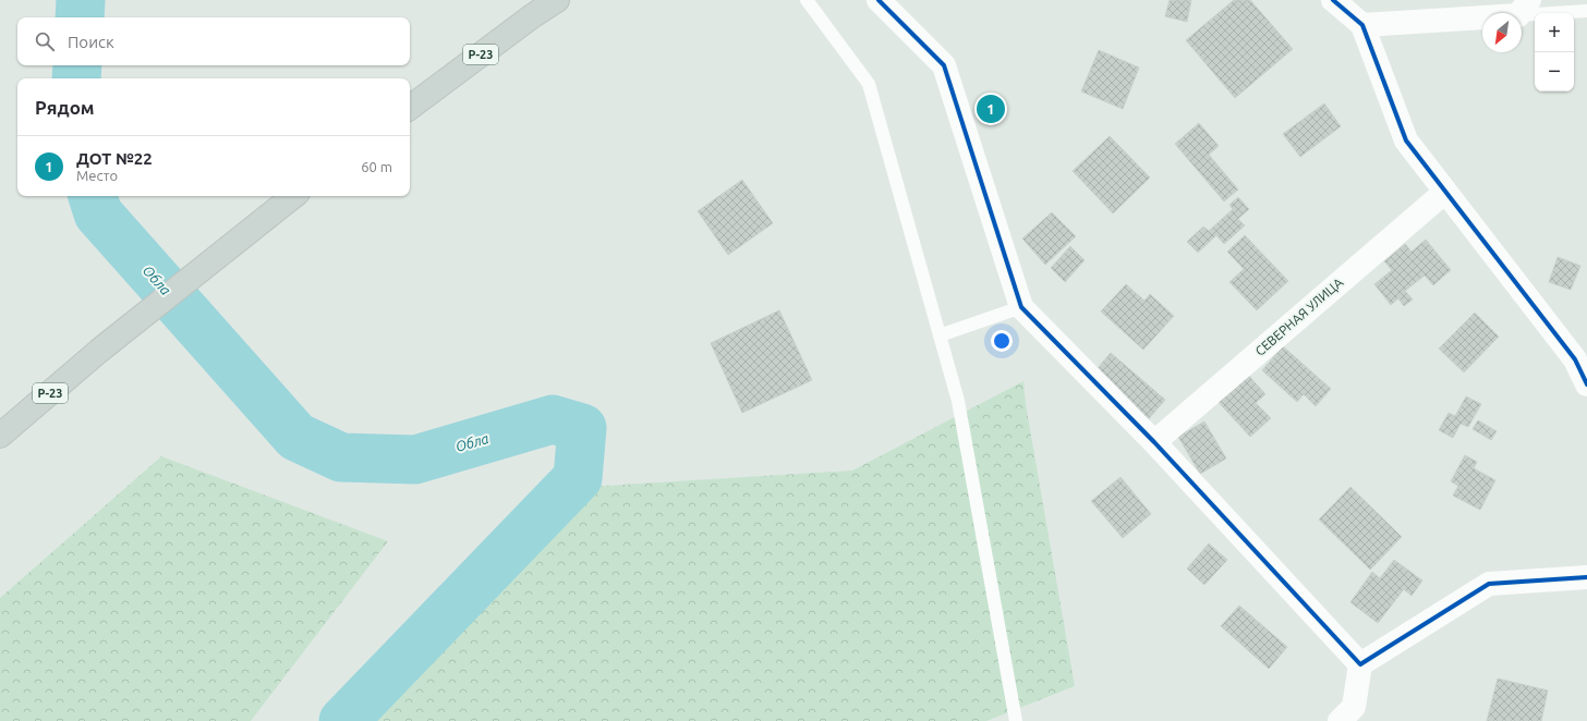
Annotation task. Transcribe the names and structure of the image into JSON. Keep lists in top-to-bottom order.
{
  "streets": {
    "main road": ["Р-23"],
    "street": ["СЕВЕРНАЯ УЛИЦА"]
  },
  "water": ["Обла"],
  "north": "bottom left",
  "page": {
    "map_buttons": ["+", "−"],
    "search": "Поиск",
    "heading": "Рядом",
    "pins": "1",
    "list": [
      {
        "mark": "1",
        "name": "ДОТ №22",
        "note": "Место",
        "value": "60 m"
      }
    ]
  }
}
